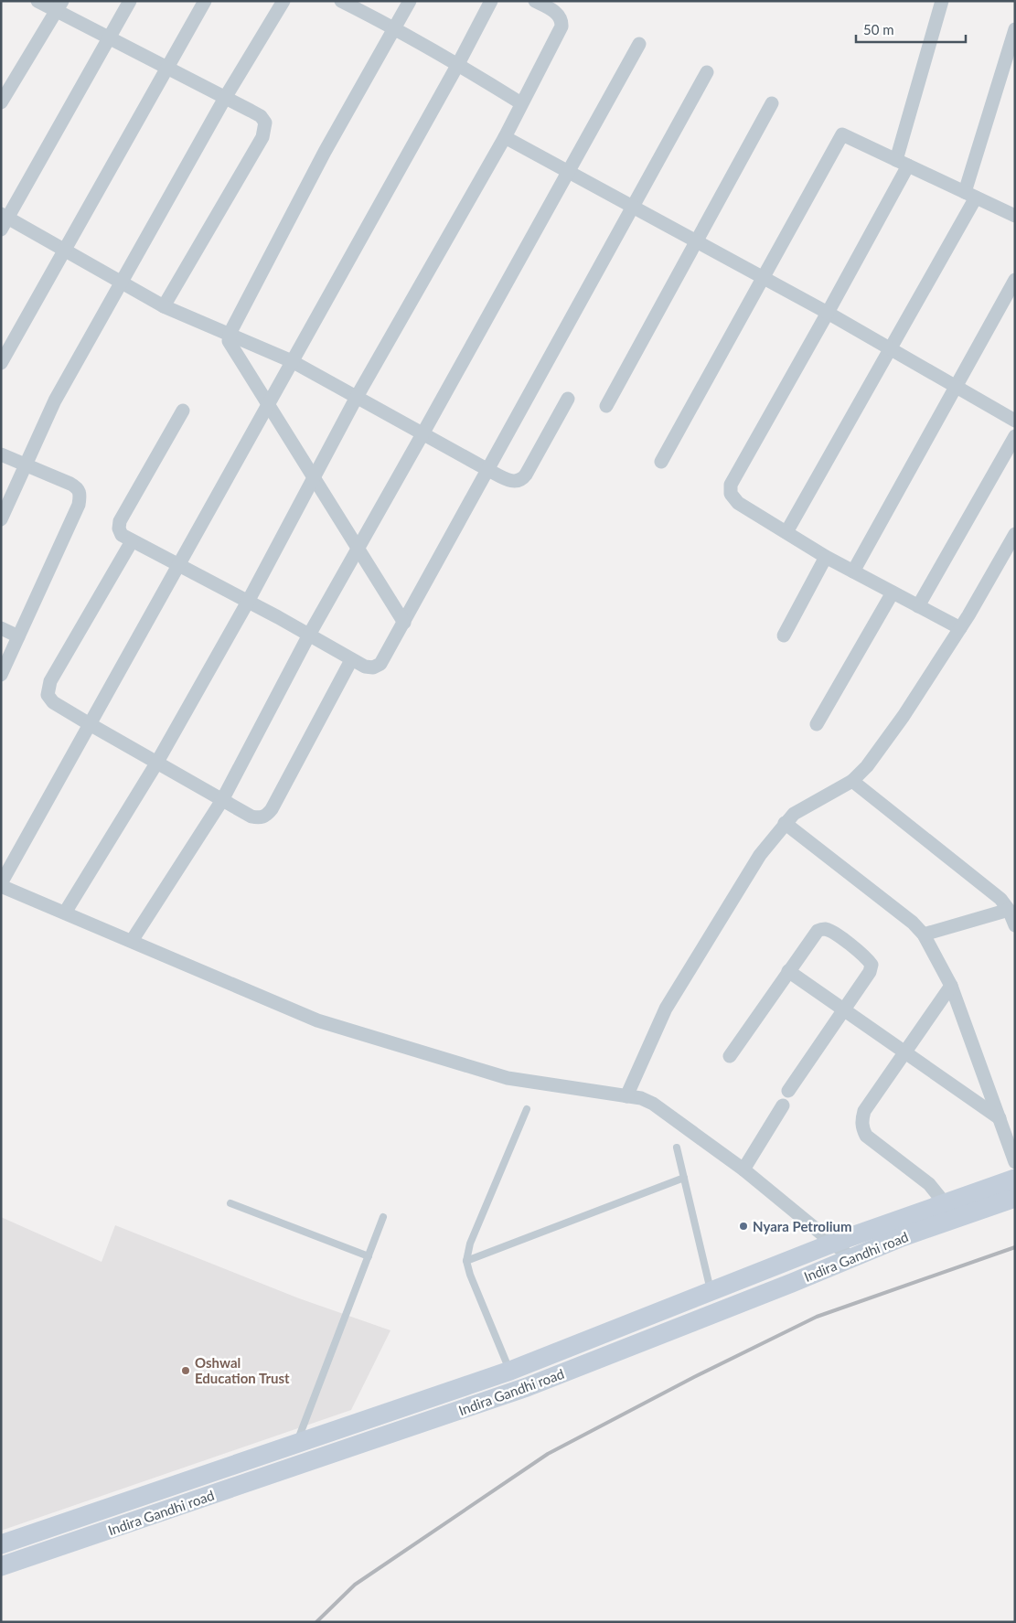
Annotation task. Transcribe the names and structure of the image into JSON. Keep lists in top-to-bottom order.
{
  "streets": {
    "main road": ["Indira Gandhi road"]
  },
  "places": ["Nyara Petrolium", "Oshwal Education Trust"],
  "scale_bar": "50 m"
}
